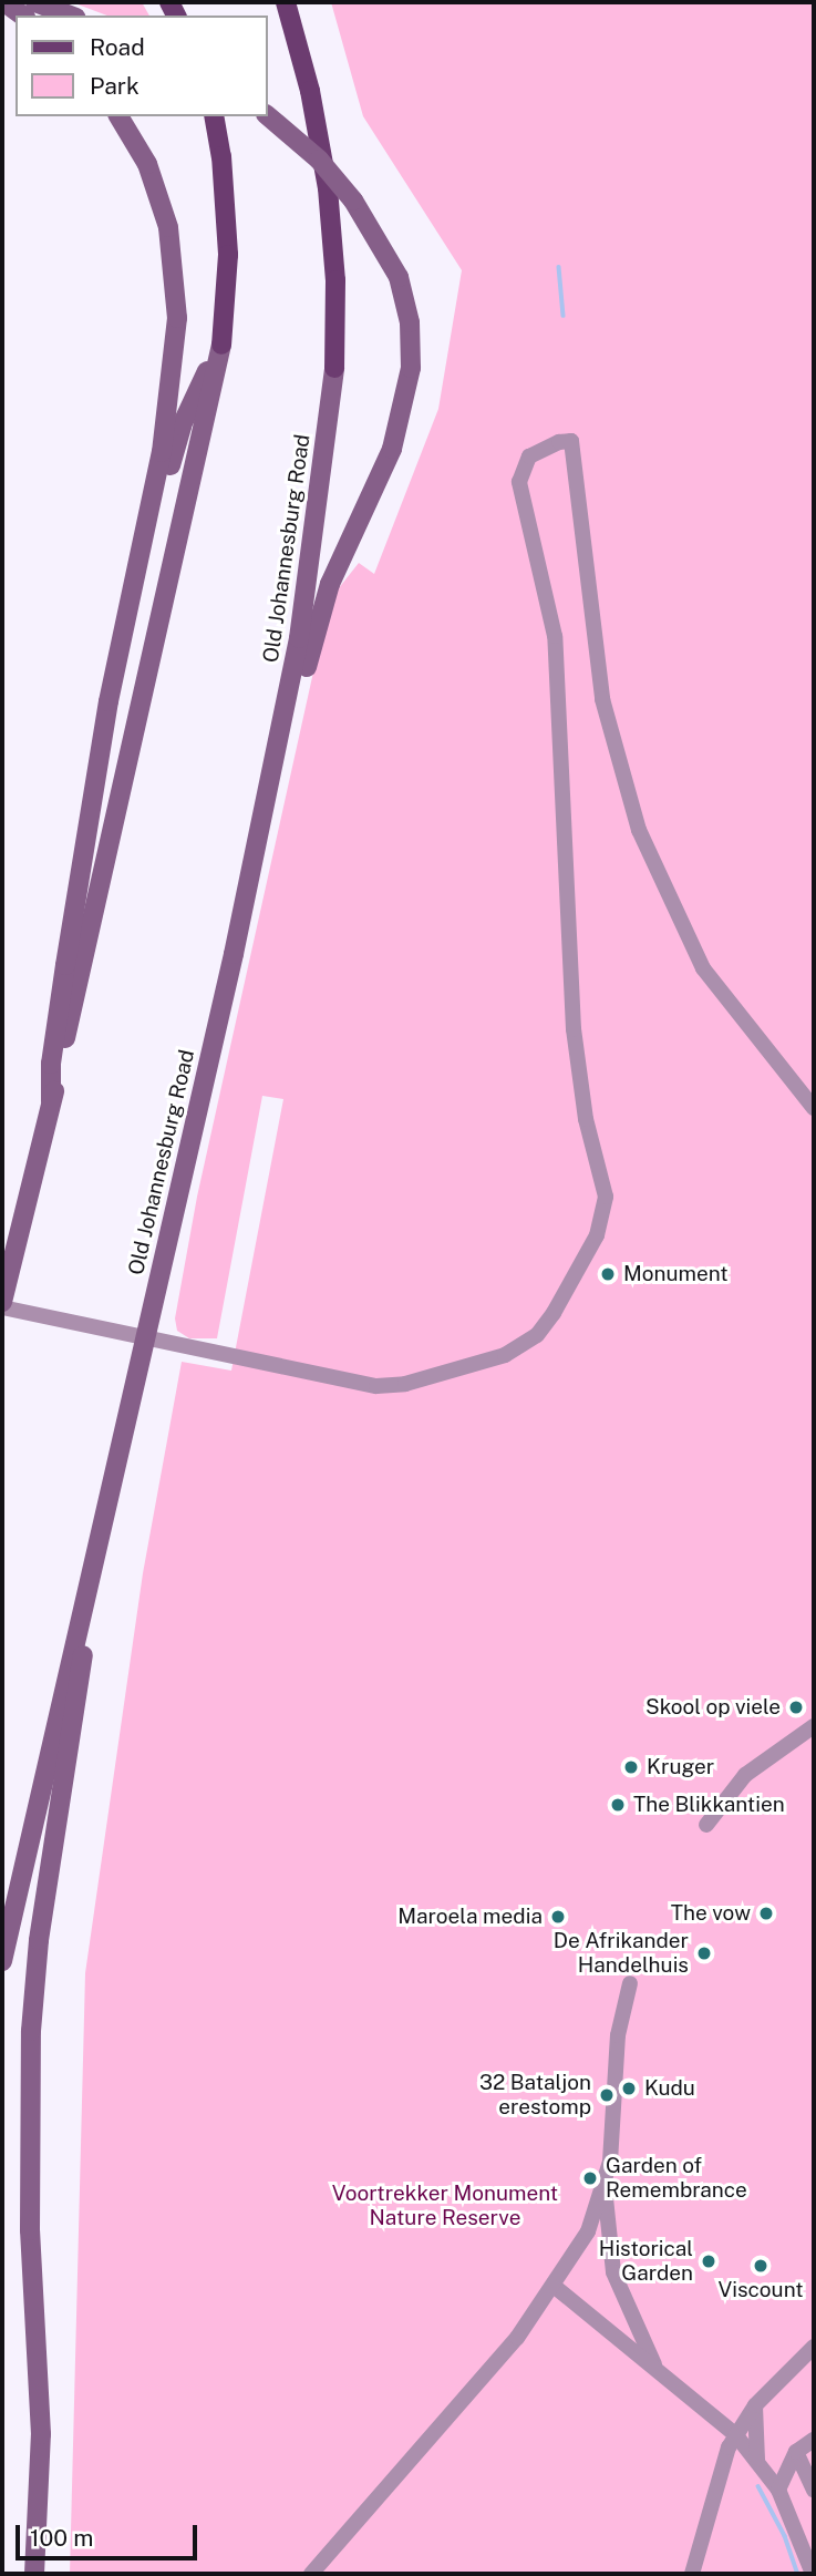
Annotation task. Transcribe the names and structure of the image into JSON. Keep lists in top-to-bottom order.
{
  "streets": {
    "main road": ["Old Johannesburg Road"]
  },
  "parks": ["Voortrekker Monument Nature Reserve"],
  "places": [
    "Monument",
    "Skool op viele",
    "Kruger",
    "The Blikkantien",
    "The vow",
    "Maroela media",
    "De Afrikander Handelhuis",
    "Kudu",
    "32 Bataljon erestomp",
    "Garden of Remembrance",
    "Historical Garden",
    "Viscount"
  ],
  "legend": ["Road", "Park"],
  "scale_bar": "100 m"
}
